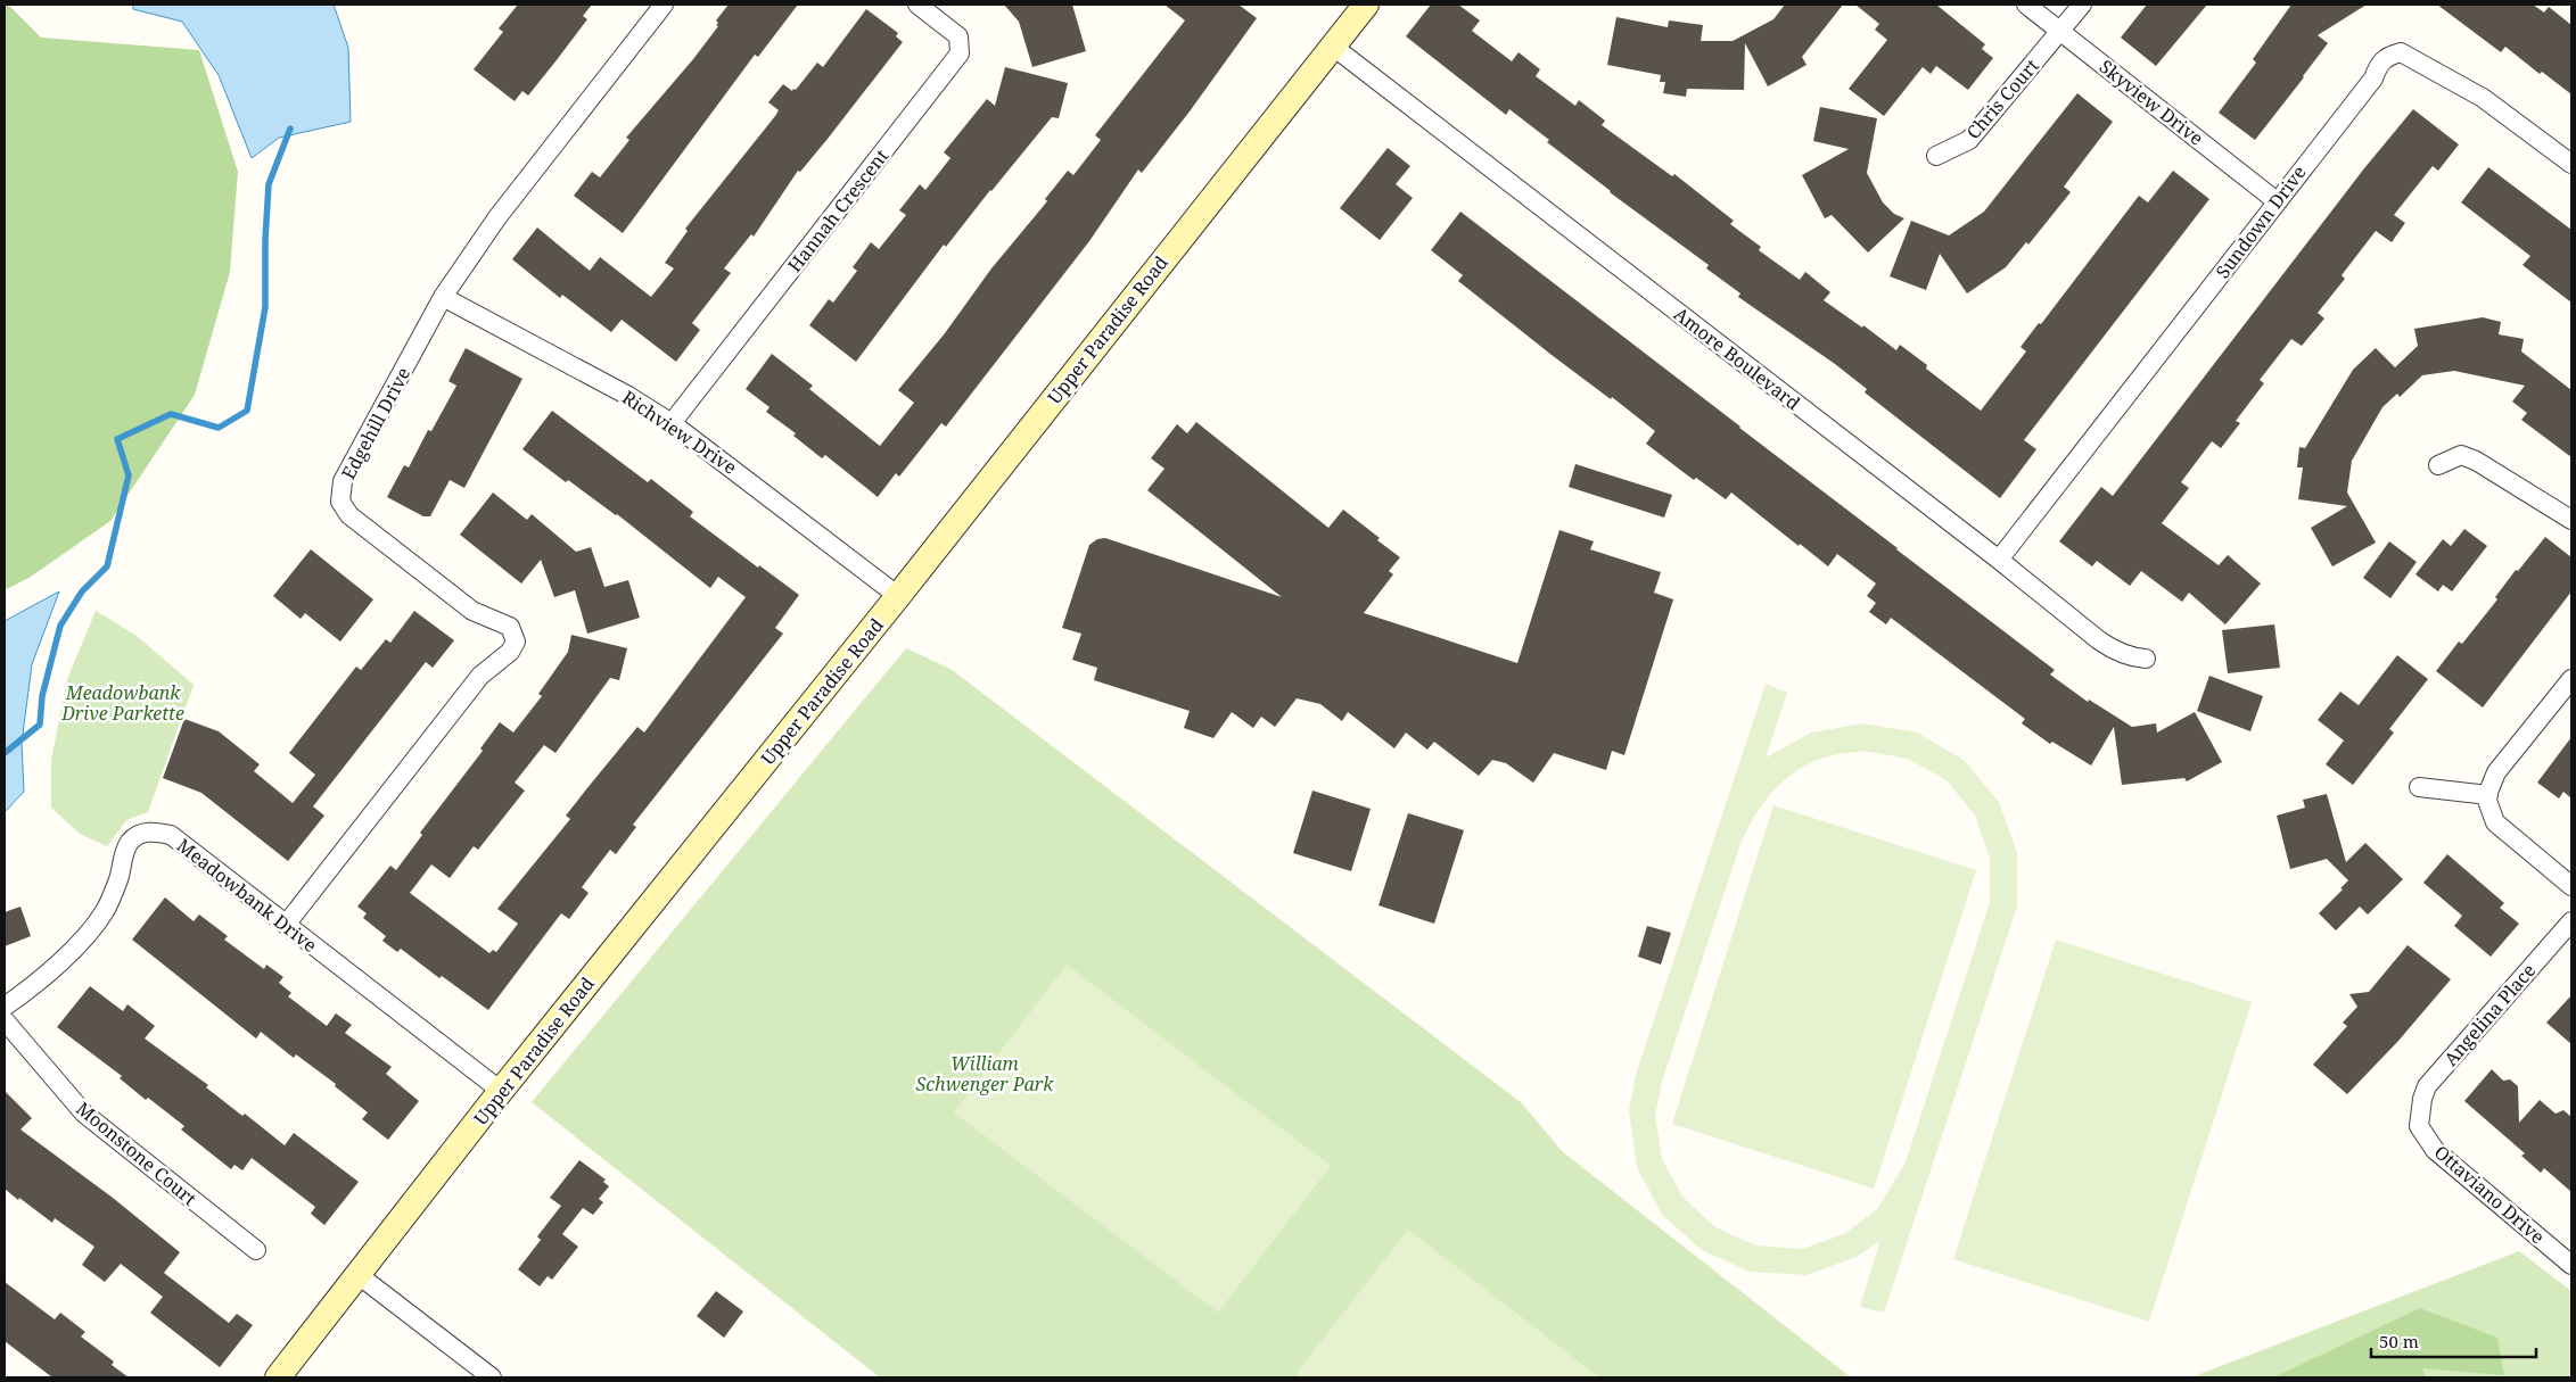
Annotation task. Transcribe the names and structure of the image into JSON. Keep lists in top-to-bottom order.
{
  "streets": {
    "main road": ["Upper Paradise Road"],
    "street": [
      "Chris Court",
      "Skyview Drive",
      "Hannah Crescent",
      "Sundown Drive",
      "Amore Boulevard",
      "Edgehill Drive",
      "Richview Drive",
      "Meadowbank Drive",
      "Angelina Place",
      "Moonstone Court",
      "Ottaviano Drive"
    ]
  },
  "crossings": [
    ["Chris Court", "Skyview Drive"],
    ["Skyview Drive", "Sundown Drive"],
    ["Hannah Crescent", "Richview Drive"],
    ["Sundown Drive", "Amore Boulevard"],
    ["Upper Paradise Road", "Amore Boulevard"],
    ["Upper Paradise Road", "Richview Drive"],
    ["Upper Paradise Road", "Meadowbank Drive"],
    ["Edgehill Drive", "Richview Drive"],
    ["Edgehill Drive", "Meadowbank Drive"],
    ["Angelina Place", "Ottaviano Drive"]
  ],
  "parks": ["Meadowbank Drive Parkette", "William Schwenger Park"],
  "scale_bar": "50 m"
}
